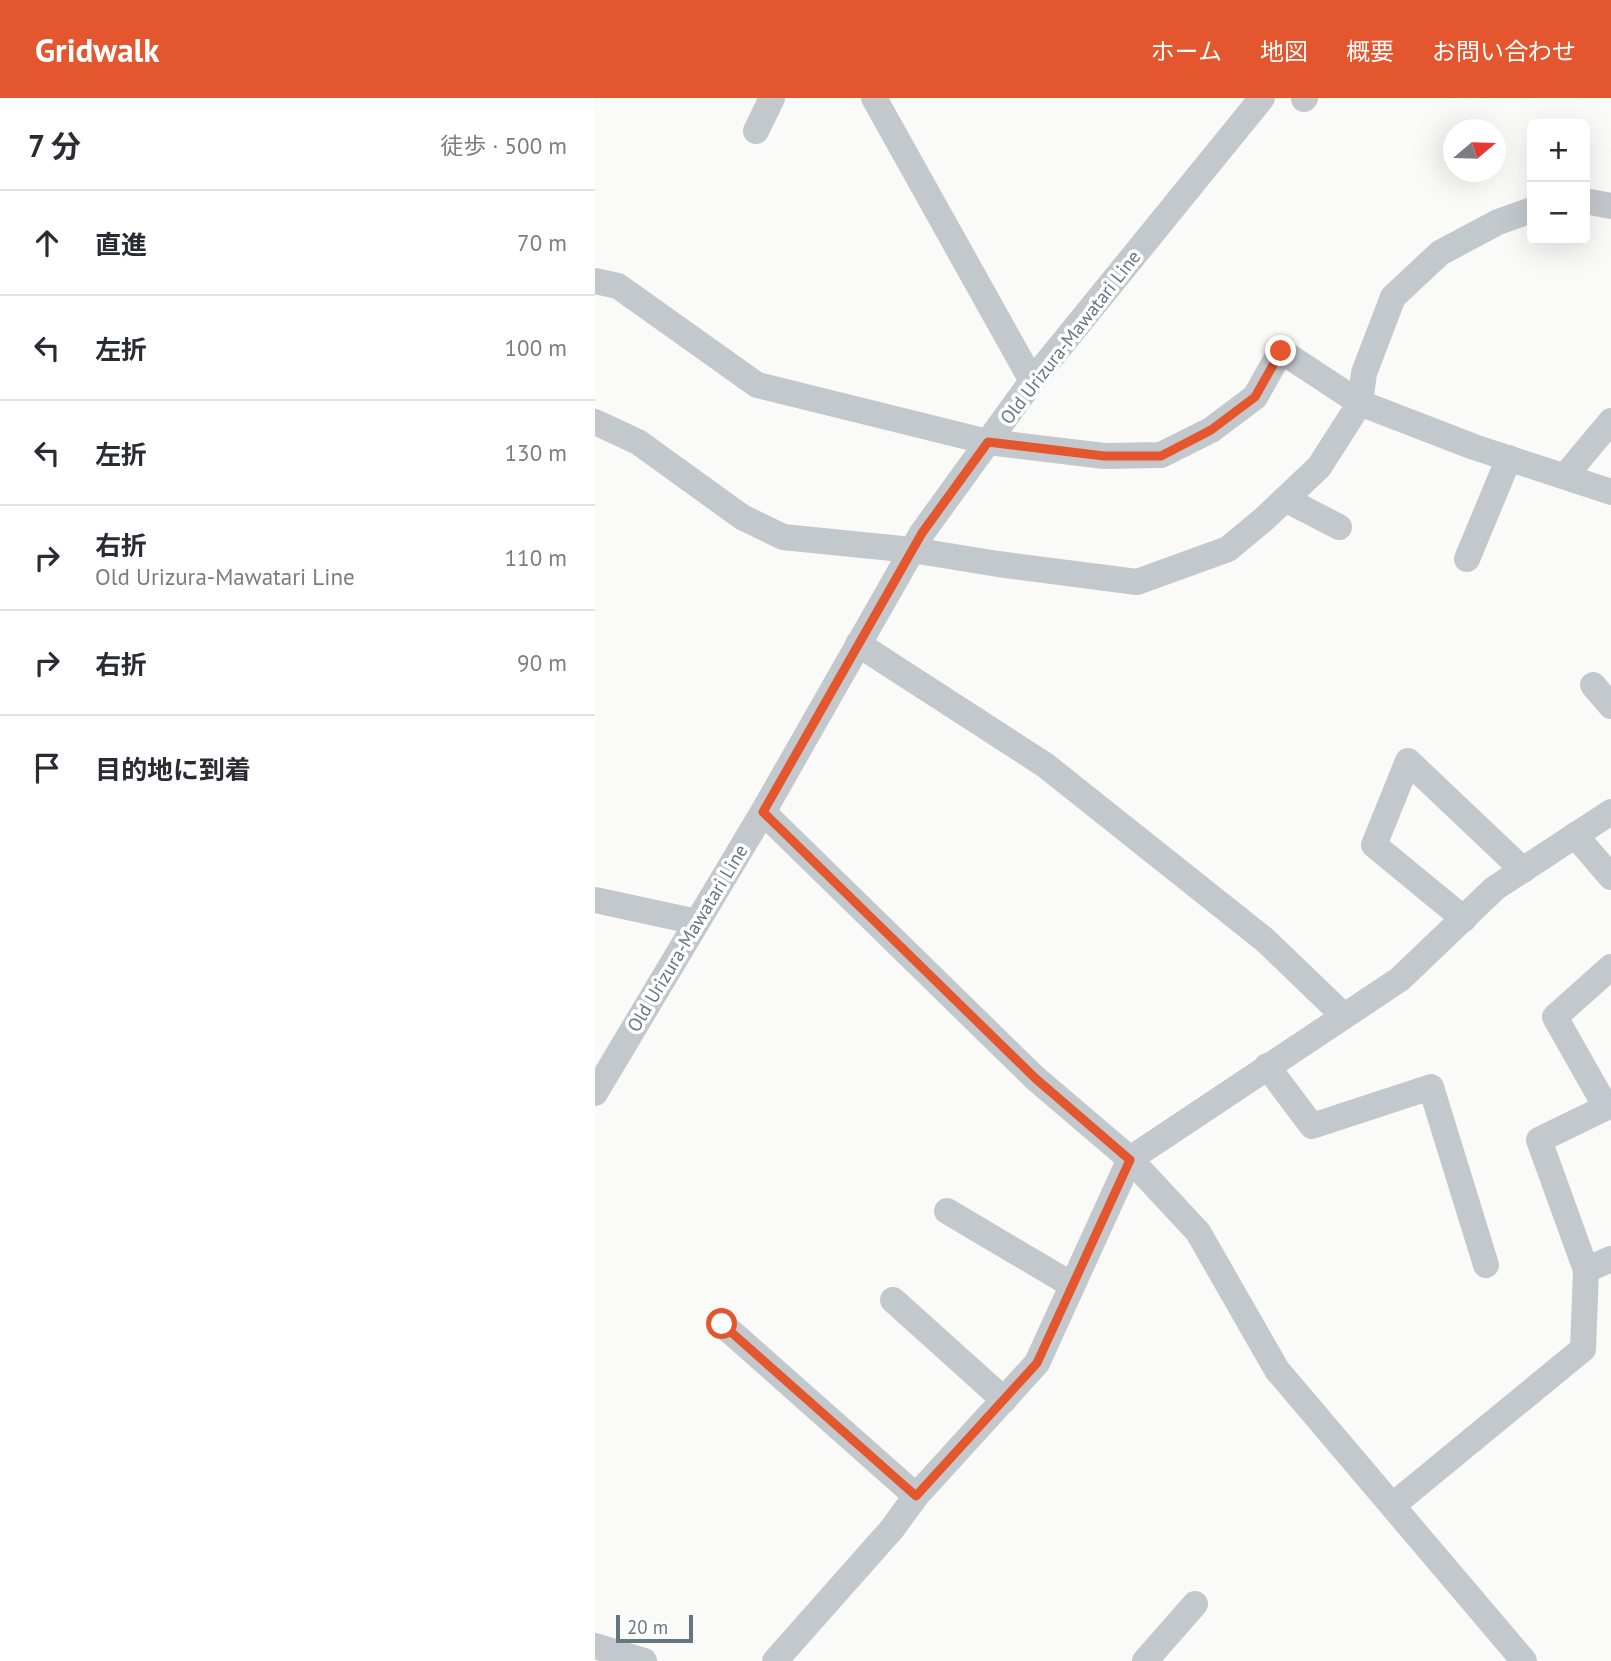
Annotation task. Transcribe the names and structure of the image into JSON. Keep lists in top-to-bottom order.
{
  "streets": {
    "street": ["Old Urizura-Mawatari Line"]
  },
  "scale_bar": "20 m",
  "north": "right",
  "page": {
    "header": "Gridwalk",
    "nav": [
      "ホーム",
      "地図",
      "概要",
      "お問い合わせ"
    ],
    "heading": ["7 分", "徒歩 · 500 m"],
    "map_buttons": ["+", "−"],
    "list": [
      ["直進", "70 m"],
      ["左折", "100 m"],
      ["左折", "130 m"],
      ["右折", "Old Urizura-Mawatari Line", "110 m"],
      ["右折", "90 m"],
      "目的地に到着"
    ],
    "scale": "20 m"
  }
}
